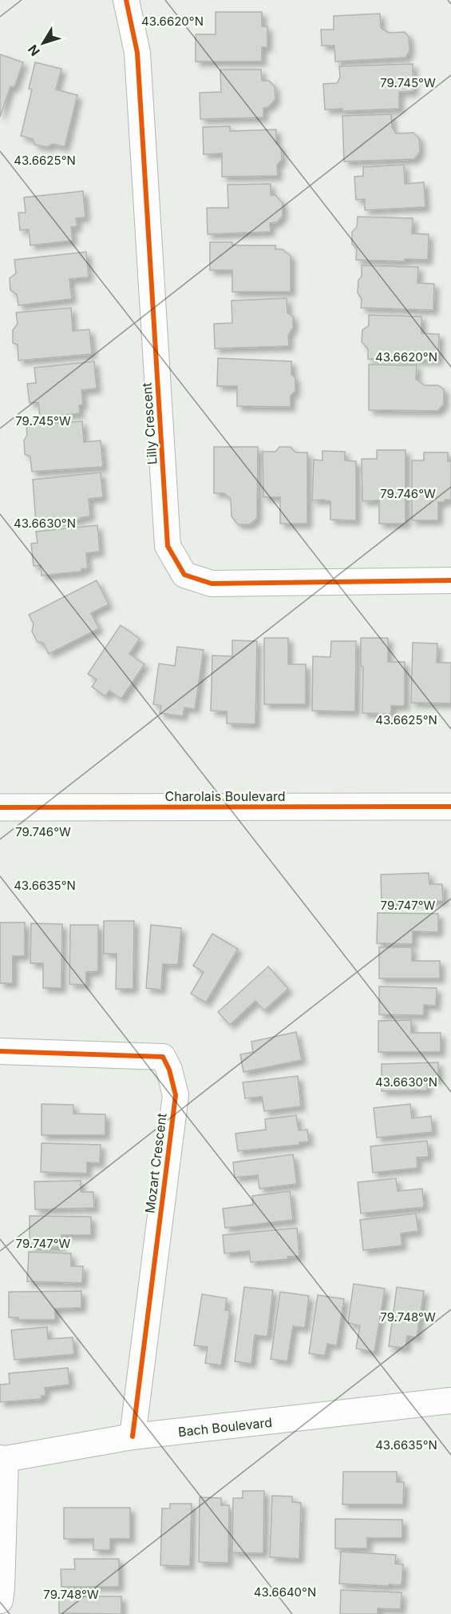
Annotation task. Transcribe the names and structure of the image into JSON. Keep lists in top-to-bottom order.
{
  "streets": {
    "street": [
      "Lilly Crescent",
      "Charolais Boulevard",
      "Mozart Crescent",
      "Bach Boulevard"
    ]
  },
  "crossings": [
    ["Mozart Crescent", "Bach Boulevard"]
  ],
  "north": "bottom left",
  "coordinates": [
    "43.6620°N",
    "79.745°W",
    "43.6625°N",
    "79.746°W",
    "43.6630°N",
    "43.6635°N",
    "79.747°W",
    "79.748°W",
    "43.6640°N"
  ]
}
